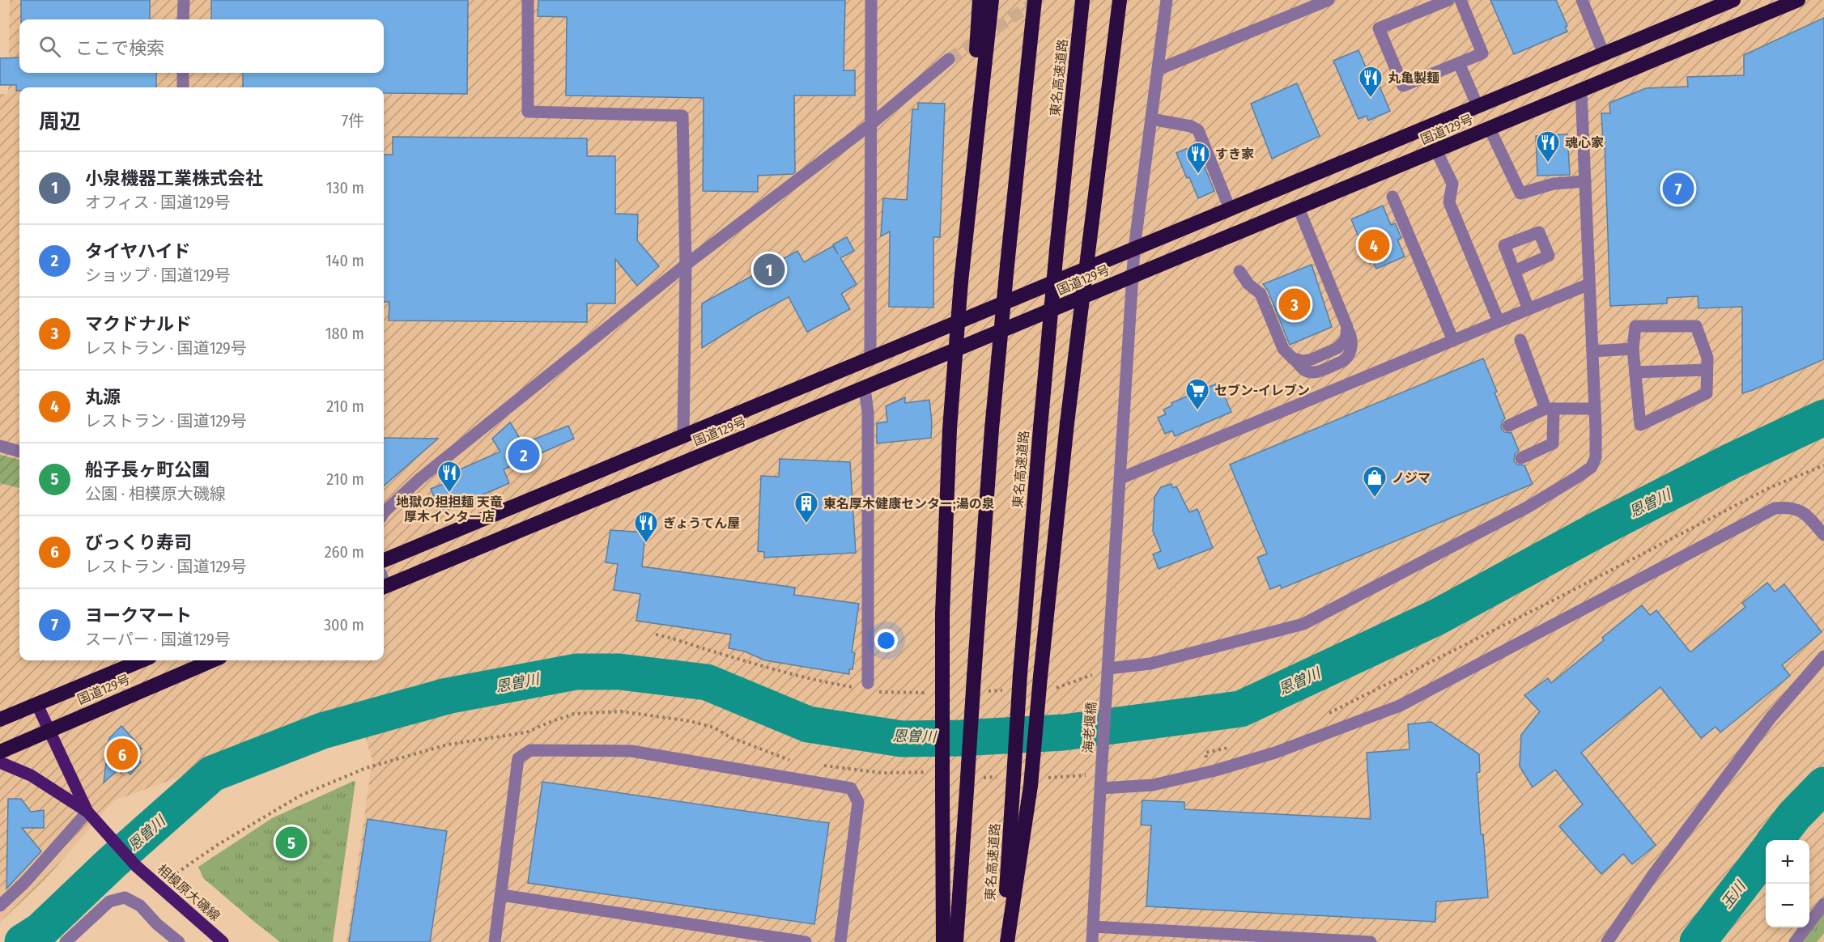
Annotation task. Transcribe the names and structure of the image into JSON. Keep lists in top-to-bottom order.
{
  "streets": {
    "highway": ["東名高速道路", "国道129号"],
    "main road": ["相模原大磯線"],
    "street": ["海老堰橋"]
  },
  "crossings": [
    ["国道129号", "海老堰橋"]
  ],
  "water": ["恩曽川", "玉川"],
  "places": {
    "restaurant": [
      "丸亀製麺",
      "魂心家",
      "すき家",
      "地獄の担担麺 天竜 厚木インター店",
      "ぎょうてん屋"
    ],
    "supermarket": ["セブン-イレブン"],
    "shop": ["ノジマ"],
    "building": ["東名厚木健康センター;湯の泉"]
  },
  "page": {
    "search": "ここで検索",
    "heading": ["周辺", "7件"],
    "list": [
      {
        "mark": "1",
        "name": "小泉機器工業株式会社",
        "note": "オフィス · 国道129号",
        "value": "130 m"
      },
      {
        "mark": "2",
        "name": "タイヤハイド",
        "note": "ショップ · 国道129号",
        "value": "140 m"
      },
      {
        "mark": "3",
        "name": "マクドナルド",
        "note": "レストラン · 国道129号",
        "value": "180 m"
      },
      {
        "mark": "4",
        "name": "丸源",
        "note": "レストラン · 国道129号",
        "value": "210 m"
      },
      {
        "mark": "5",
        "name": "船子長ヶ町公園",
        "note": "公園 · 相模原大磯線",
        "value": "210 m"
      },
      {
        "mark": "6",
        "name": "びっくり寿司",
        "note": "レストラン · 国道129号",
        "value": "260 m"
      },
      {
        "mark": "7",
        "name": "ヨークマート",
        "note": "スーパー · 国道129号",
        "value": "300 m"
      }
    ],
    "pins": [
      "7",
      "4",
      "1",
      "3",
      "2",
      "6",
      "5"
    ],
    "map_buttons": ["+", "−"]
  }
}
